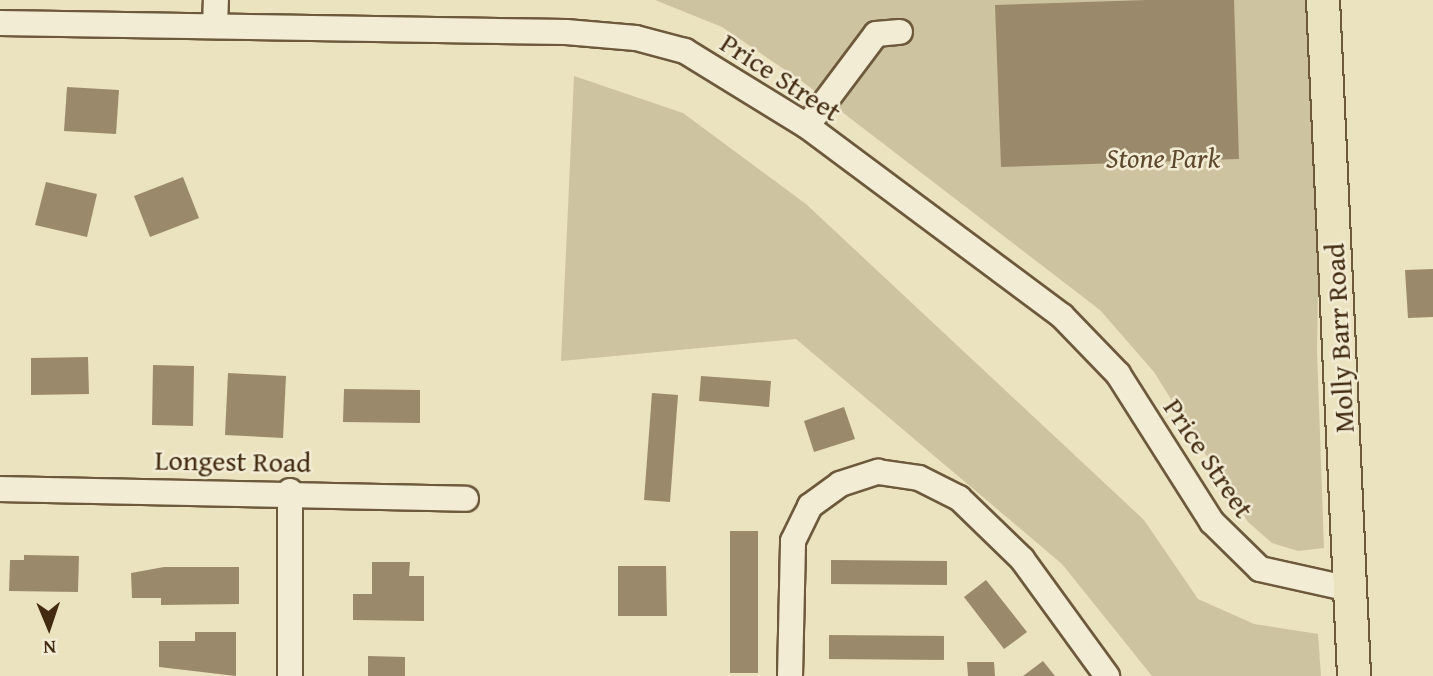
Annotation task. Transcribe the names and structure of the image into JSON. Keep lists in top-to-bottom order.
{
  "streets": {
    "main road": ["Molly Barr Road"],
    "street": ["Price Street", "Longest Road"]
  },
  "crossings": [
    ["Price Street", "Molly Barr Road"]
  ],
  "parks": ["Stone Park"],
  "north": "bottom"
}
